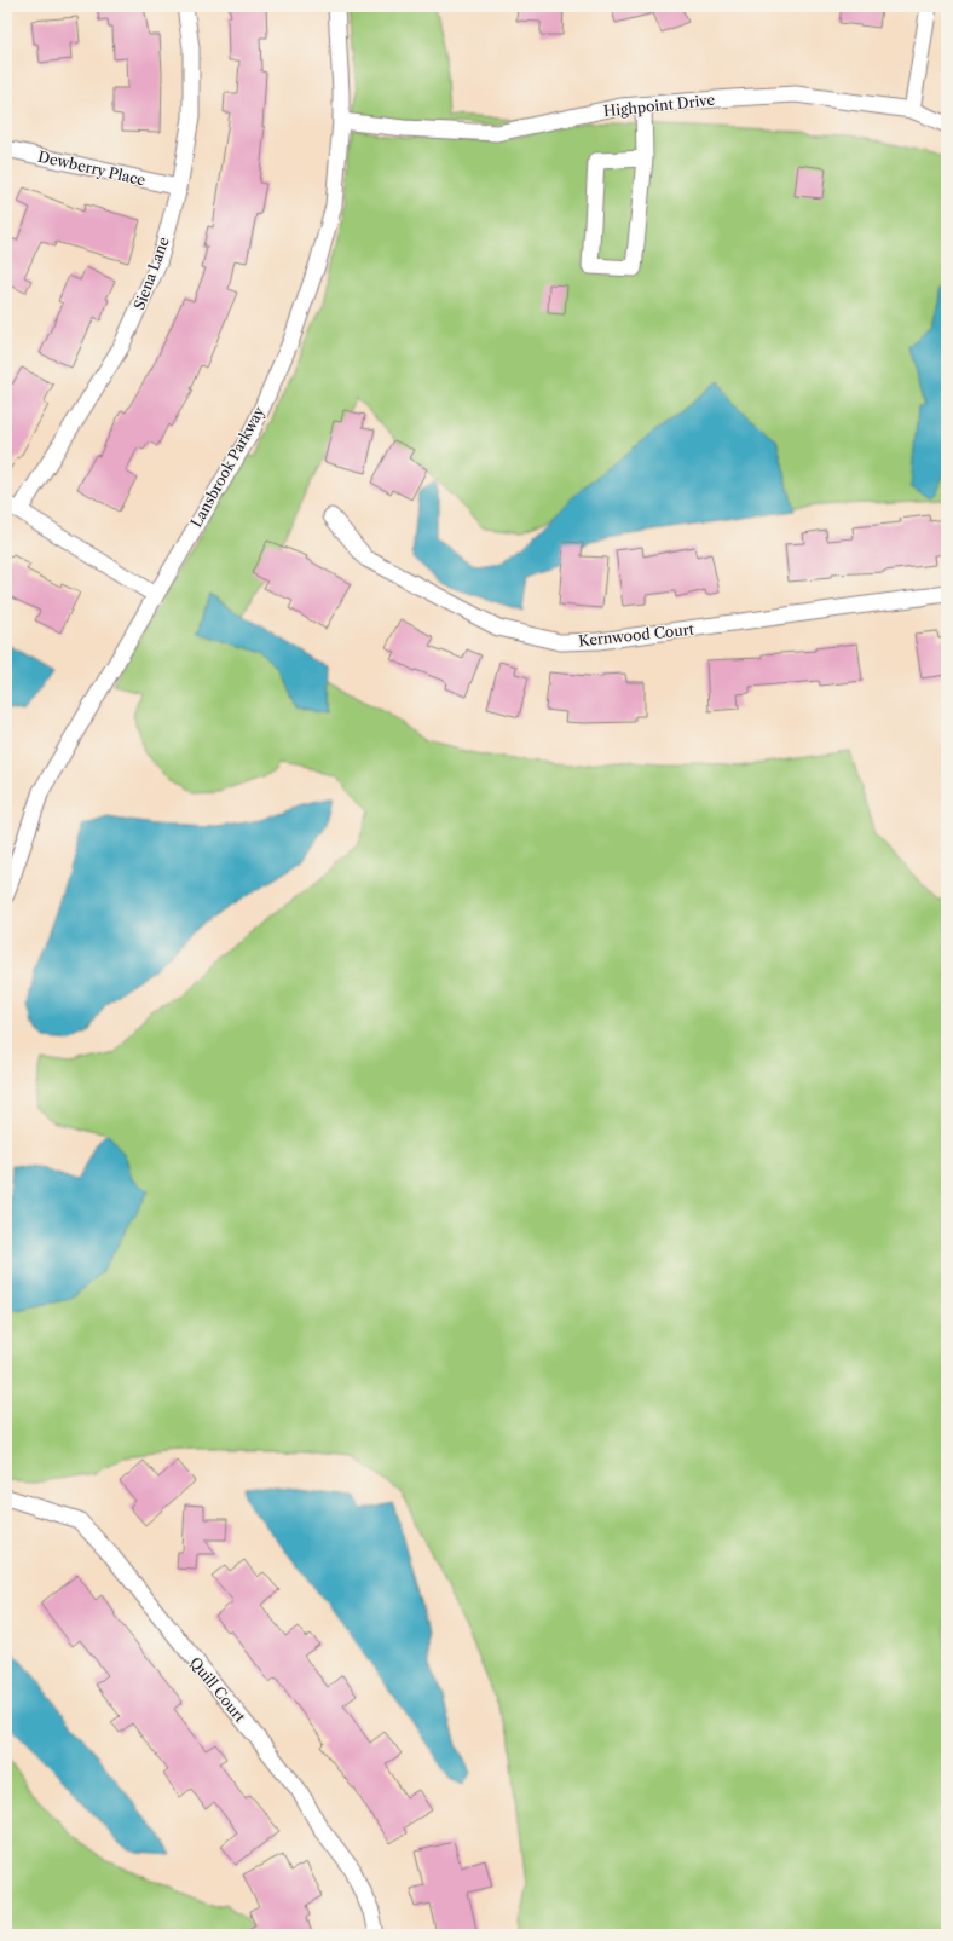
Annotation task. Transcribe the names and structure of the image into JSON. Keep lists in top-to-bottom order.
{
  "streets": {
    "street": [
      "Highpoint Drive",
      "Dewberry Place",
      "Siena Lane",
      "Lansbrook Parkway",
      "Kernwood Court",
      "Quill Court"
    ]
  },
  "crossings": [
    ["Highpoint Drive", "Lansbrook Parkway"],
    ["Dewberry Place", "Siena Lane"]
  ]
}
